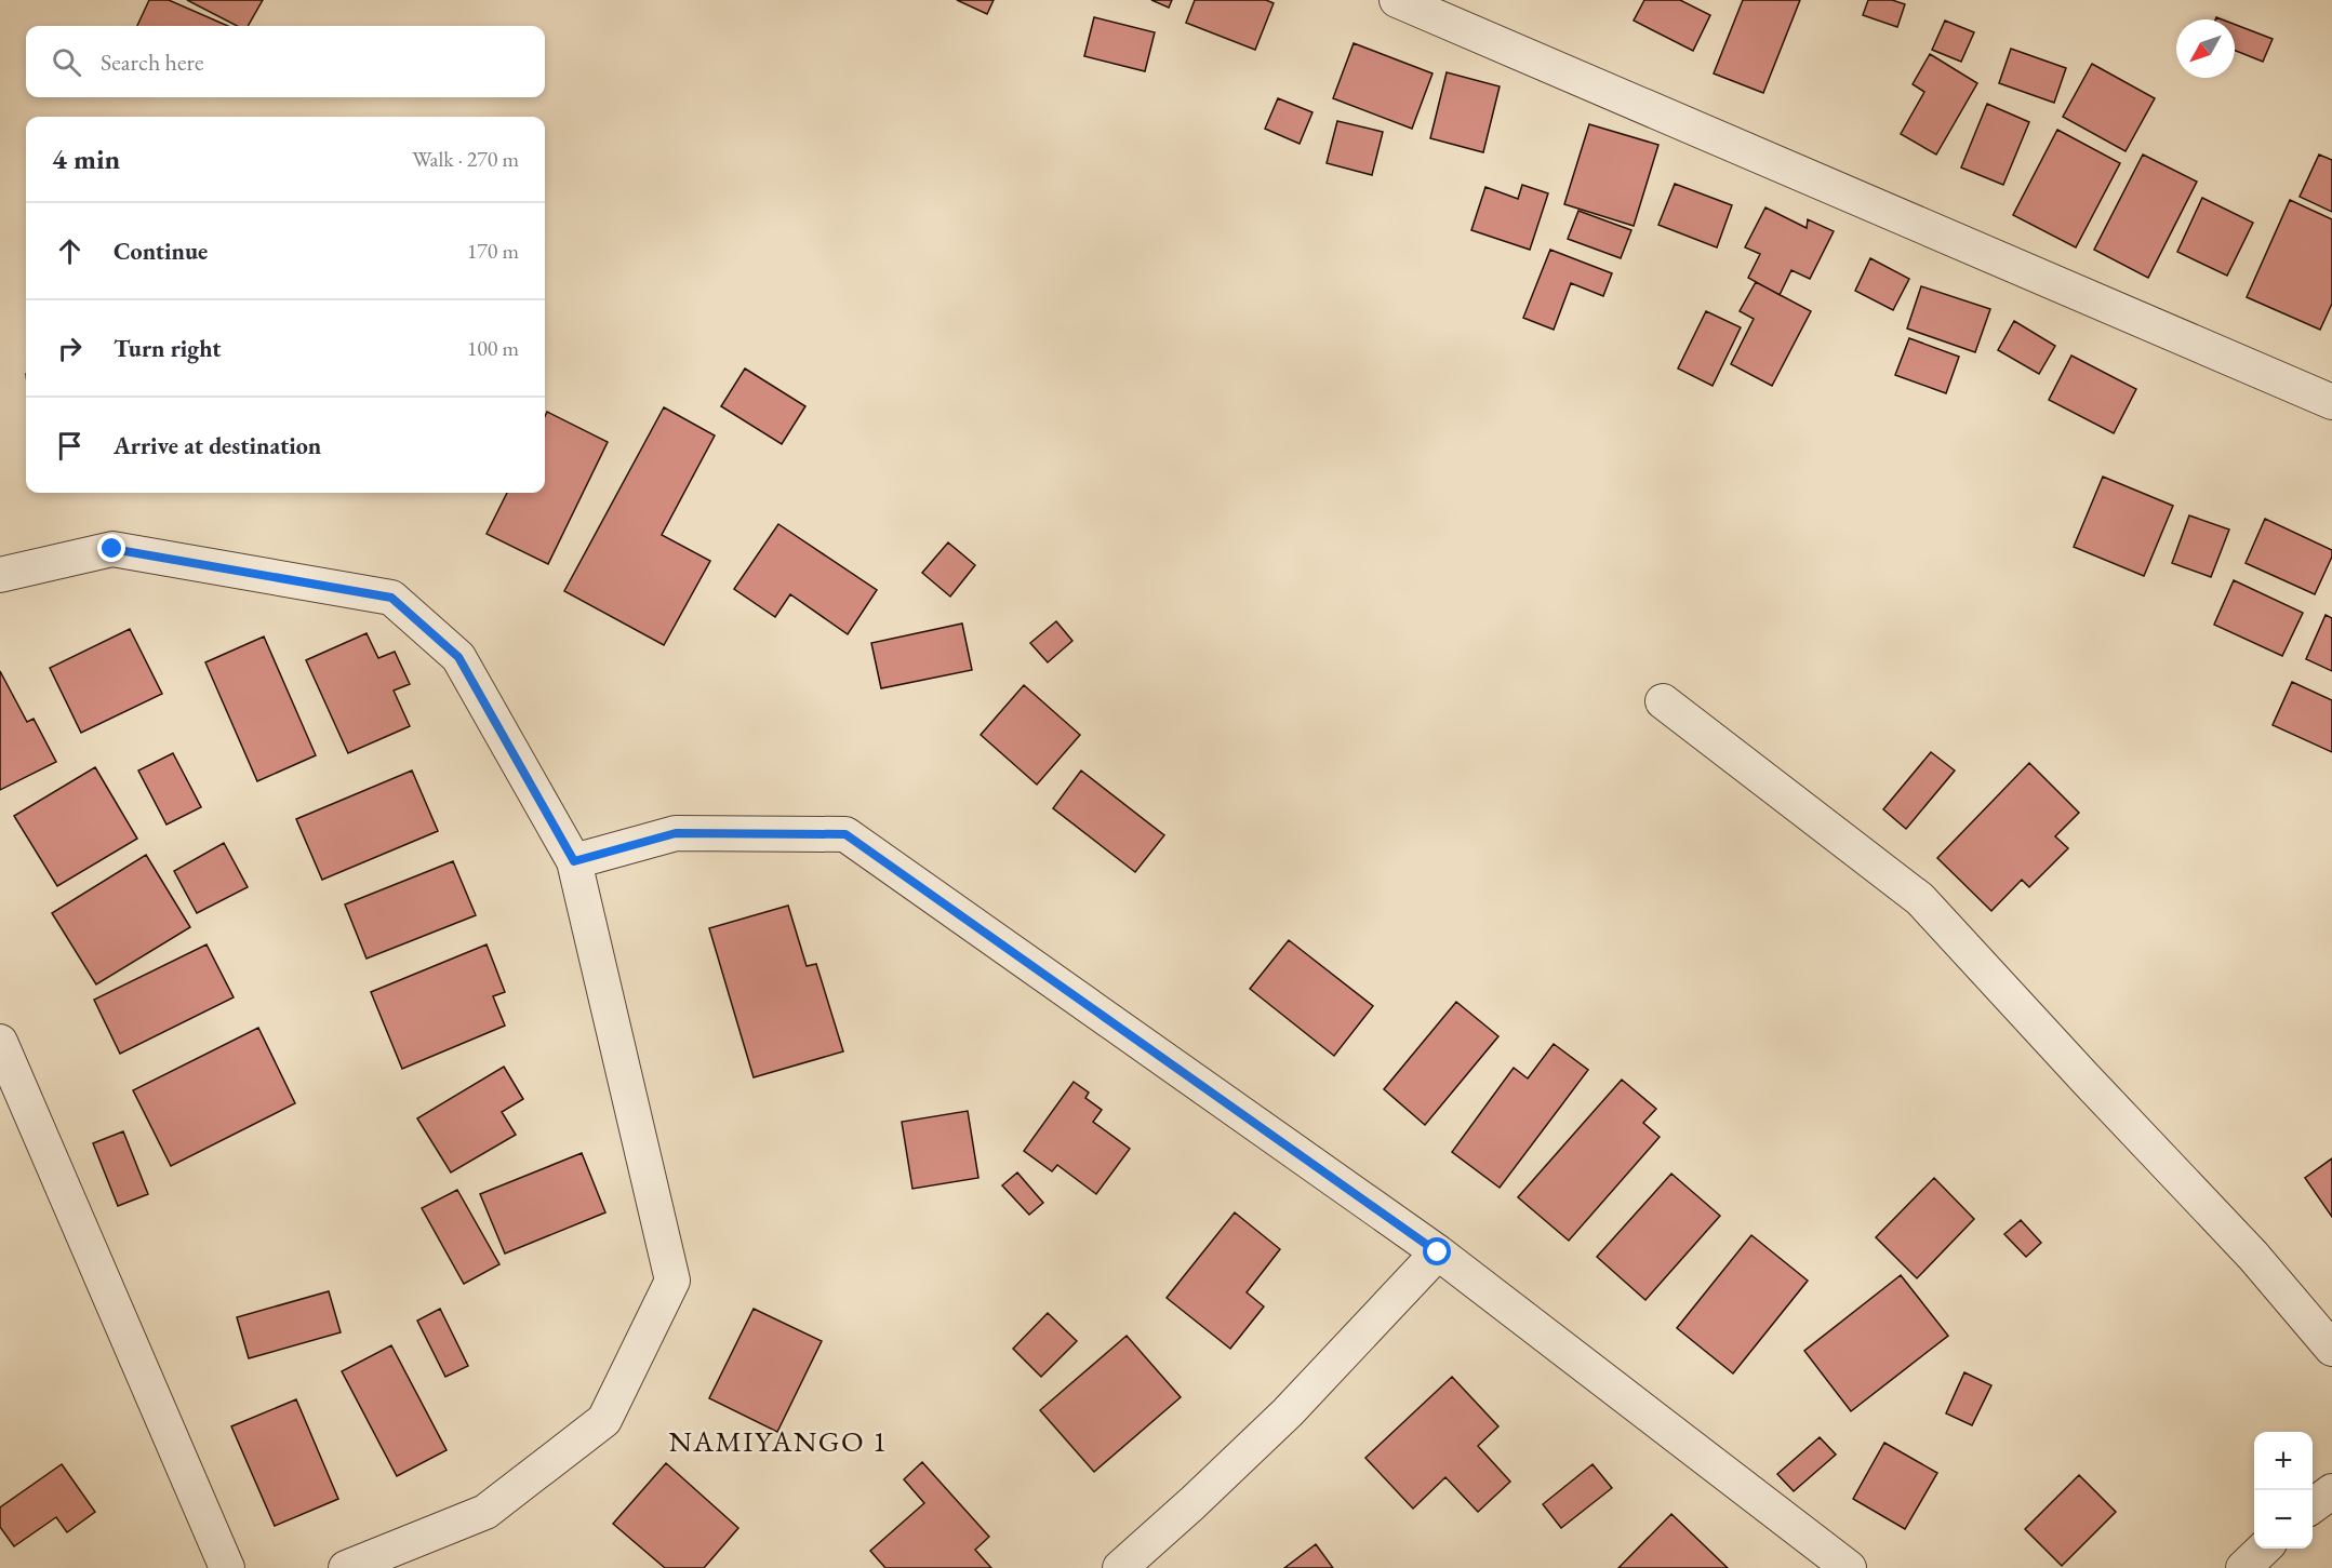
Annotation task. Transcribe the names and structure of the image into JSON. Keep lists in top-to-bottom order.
{
  "districts": ["NAMIYANGO 1"],
  "north": "bottom left",
  "page": {
    "search": "Search here",
    "heading": ["4 min", "Walk · 270 m"],
    "list": [
      ["Continue", "170 m"],
      ["Turn right", "100 m"],
      "Arrive at destination"
    ],
    "map_buttons": ["+", "−"]
  }
}
